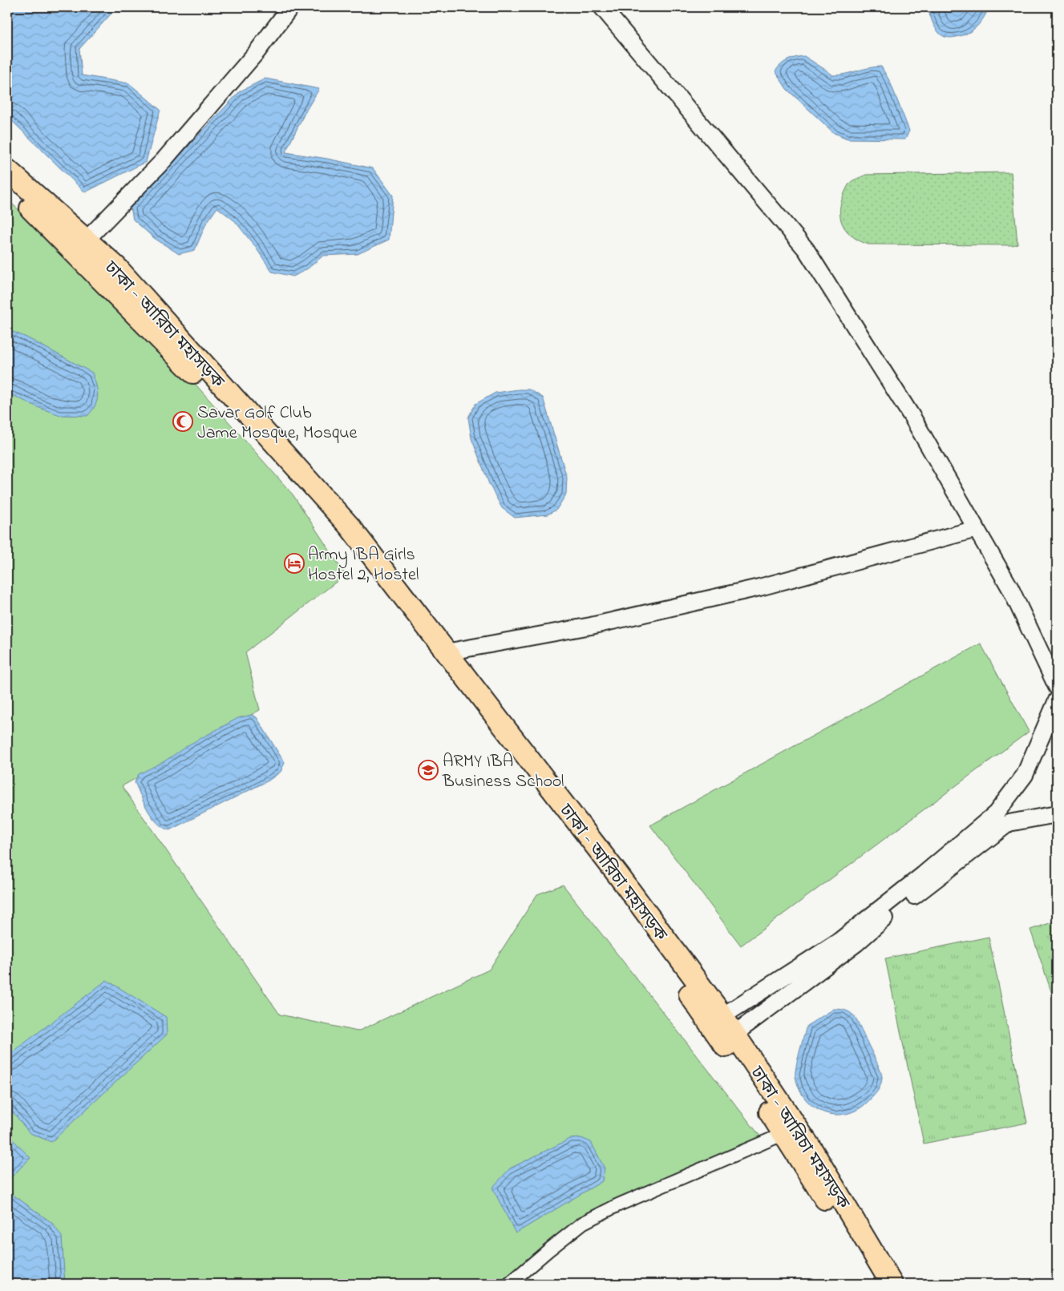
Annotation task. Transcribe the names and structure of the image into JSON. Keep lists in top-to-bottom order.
{
  "streets": {
    "highway": ["ঢাকা - আরিচা মহাসড়ক"]
  },
  "places": {
    "mosque": ["Savar Golf Club Jame Mosque, Mosque"],
    "hotel": ["Army IBA Girls Hostel 2, Hostel"],
    "school or university": ["ARMY IBA Business School"]
  }
}
